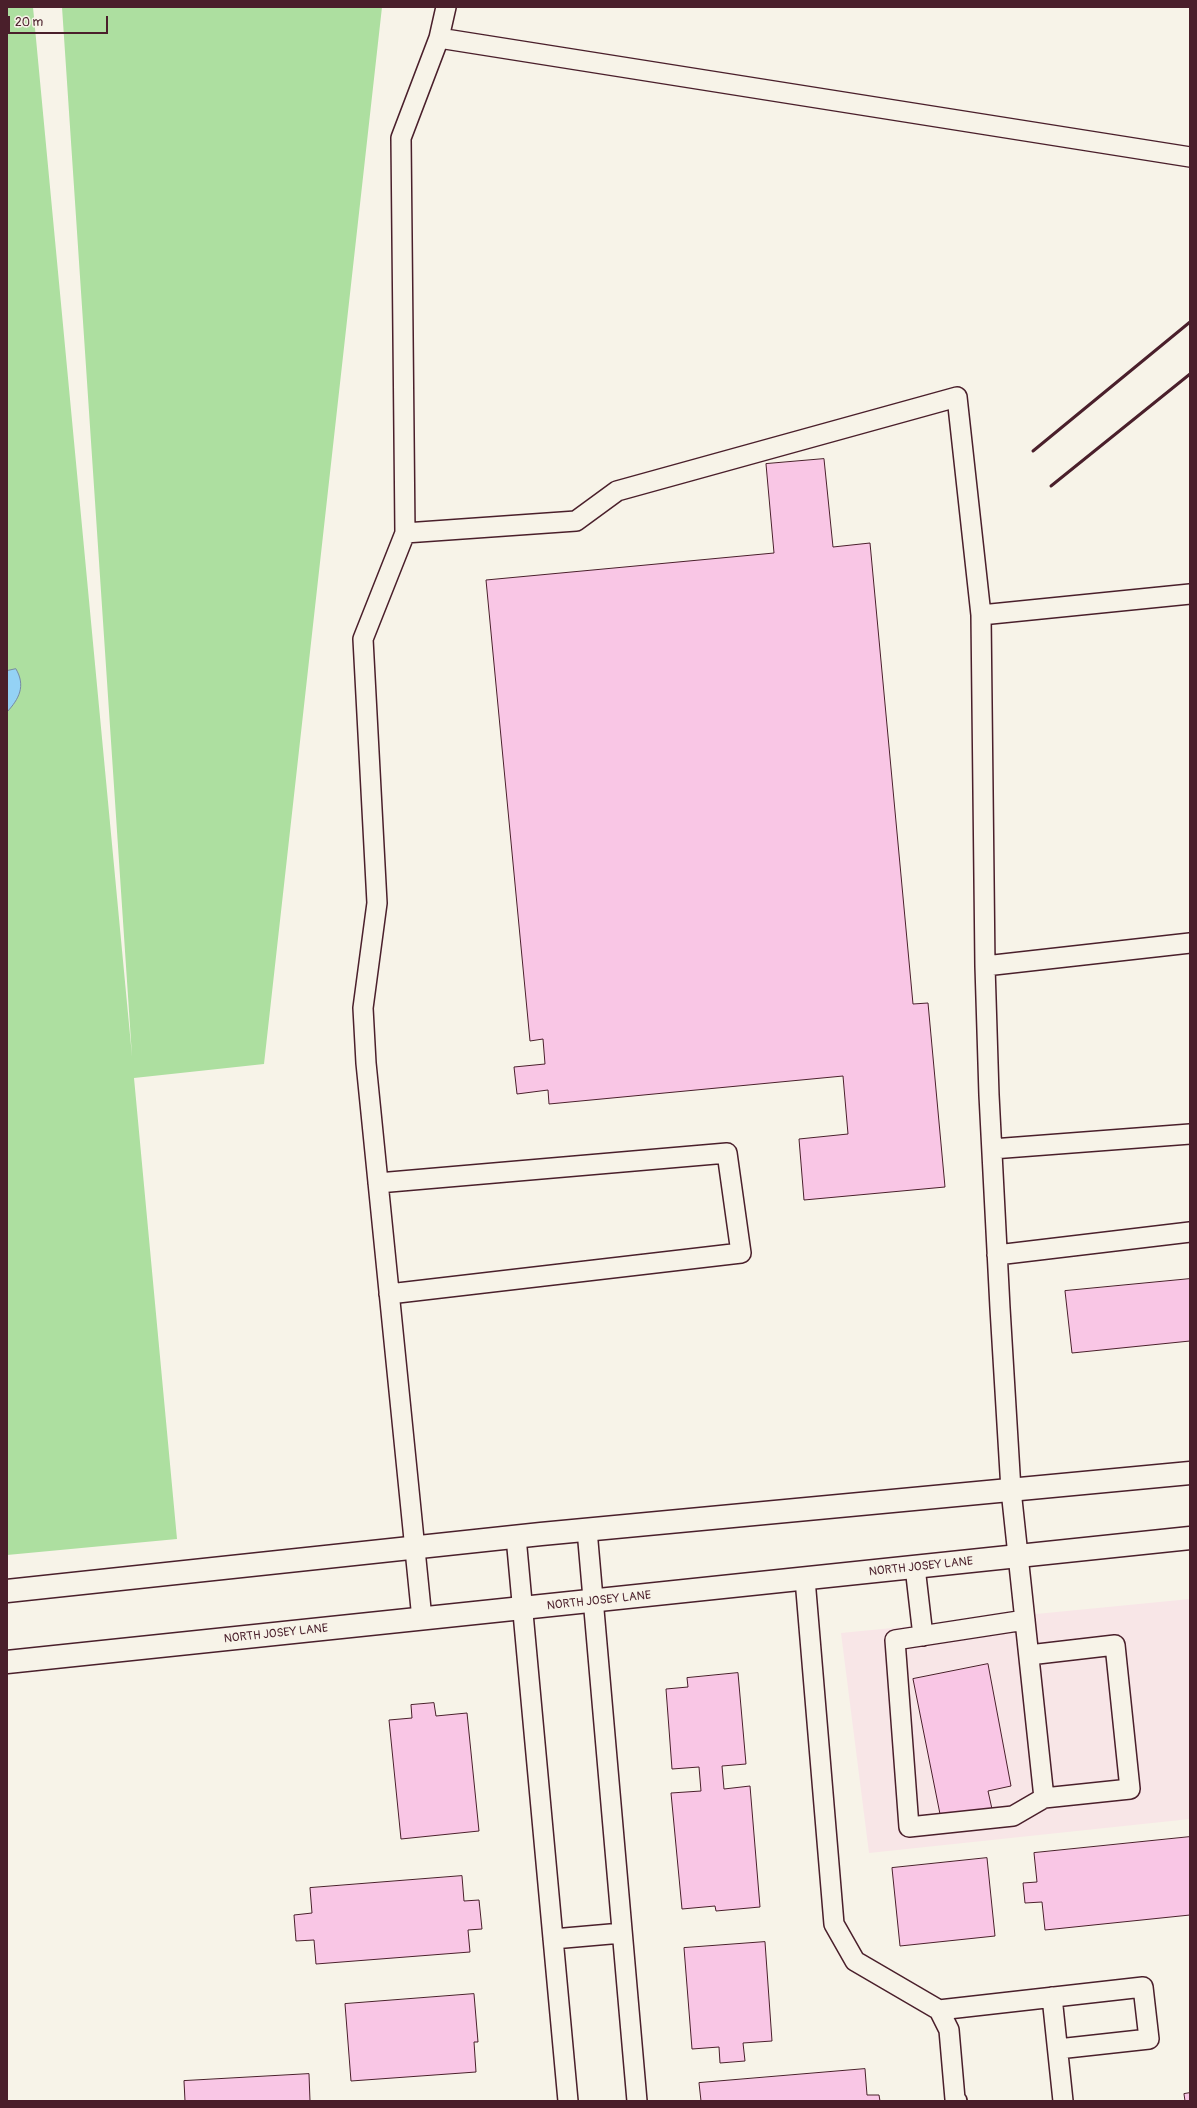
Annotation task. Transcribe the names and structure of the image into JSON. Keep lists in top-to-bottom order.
{
  "streets": {
    "main road": ["NORTH JOSEY LANE"]
  },
  "scale_bar": "20 m"
}
